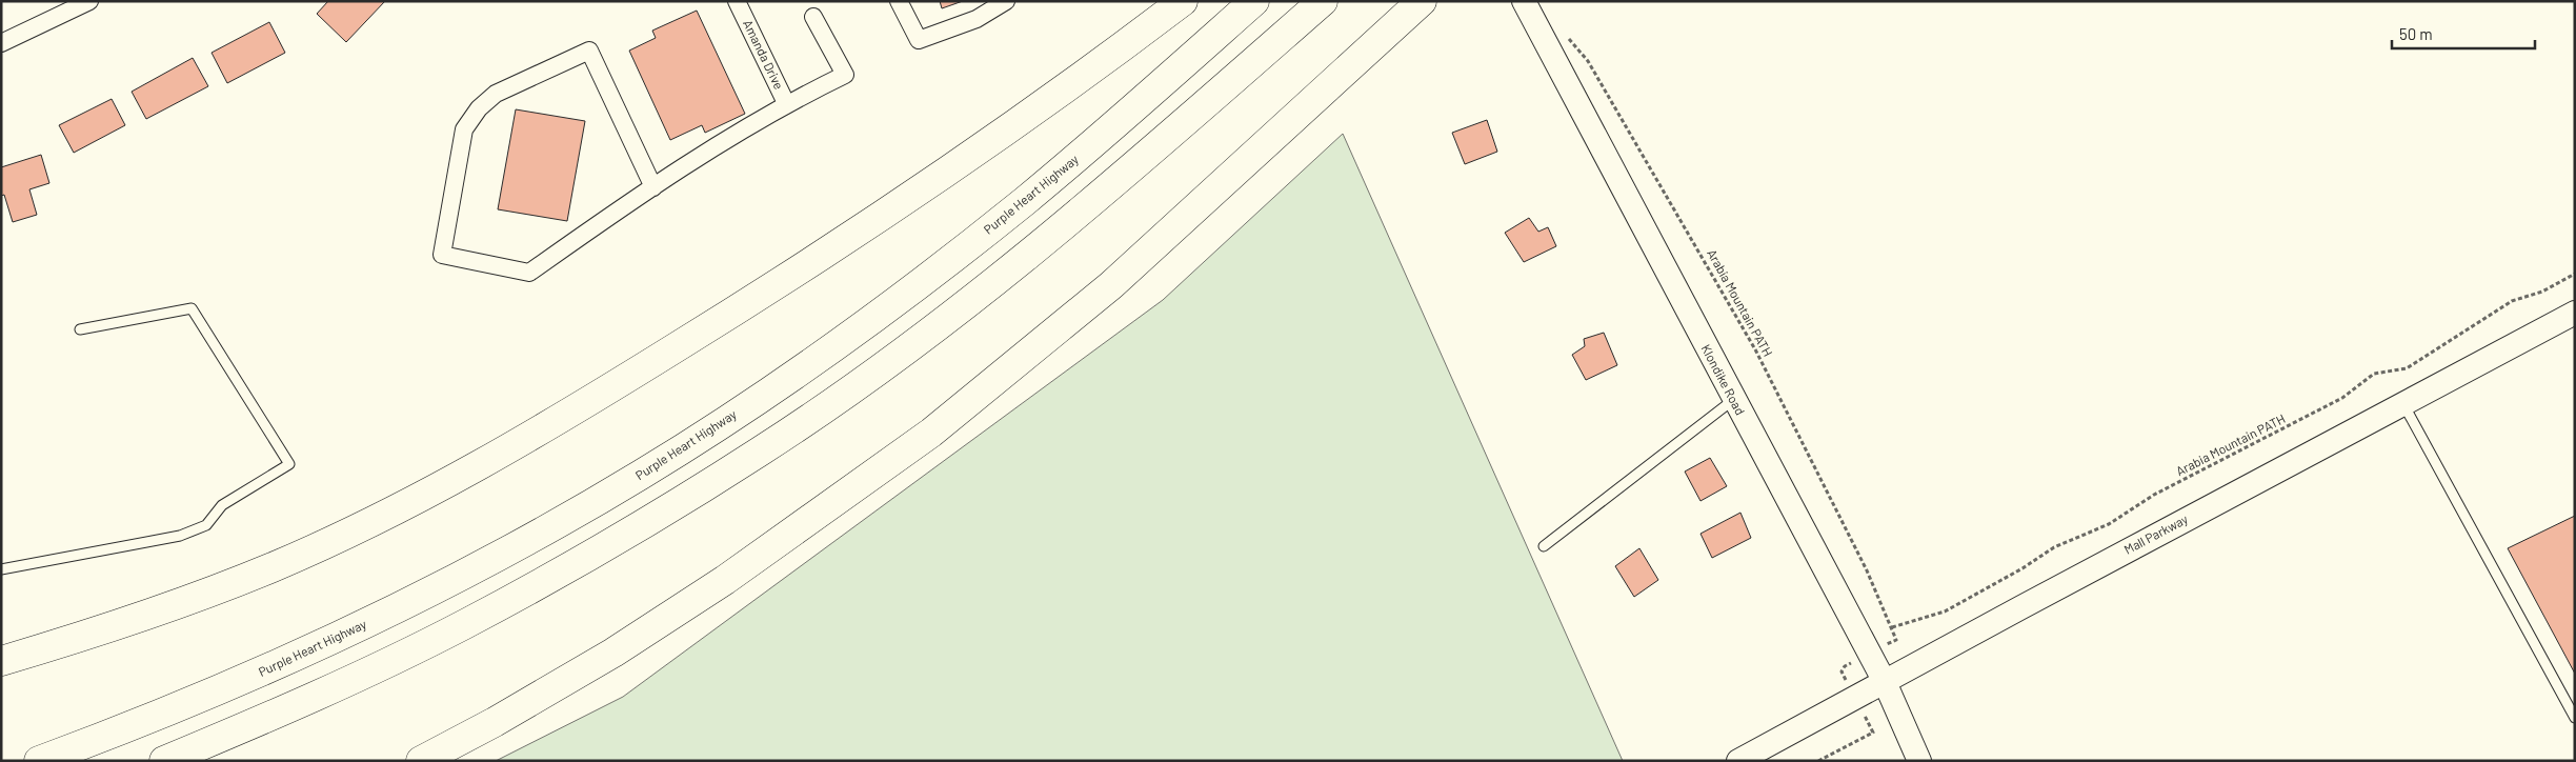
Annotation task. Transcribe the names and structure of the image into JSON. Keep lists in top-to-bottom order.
{
  "streets": {
    "highway": ["Purple Heart Highway"],
    "street": ["Amanda Drive", "Klondike Road", "Mall Parkway"],
    "path": ["Arabia Mountain PATH"]
  },
  "crossings": [
    ["Klondike Road", "Mall Parkway"]
  ],
  "scale_bar": "50 m"
}
